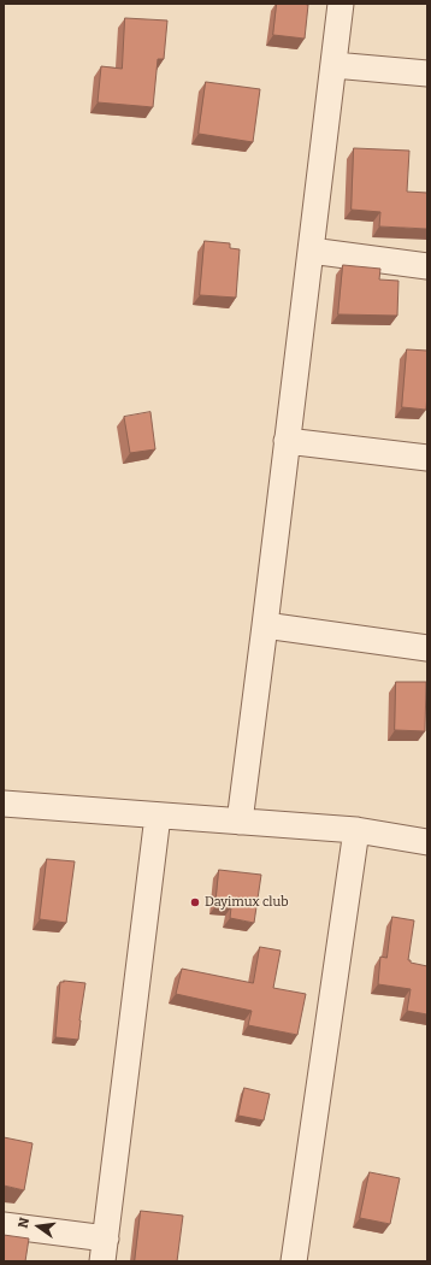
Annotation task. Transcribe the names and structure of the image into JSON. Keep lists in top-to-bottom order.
{
  "places": ["Dayimux club"],
  "north": "left"
}
